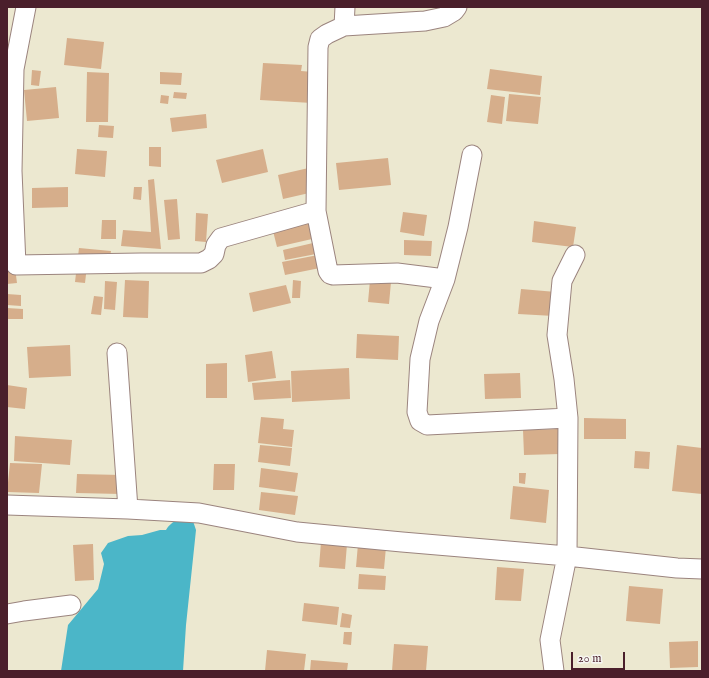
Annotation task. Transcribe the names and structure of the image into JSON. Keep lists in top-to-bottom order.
{
  "scale_bar": "20 m"
}
